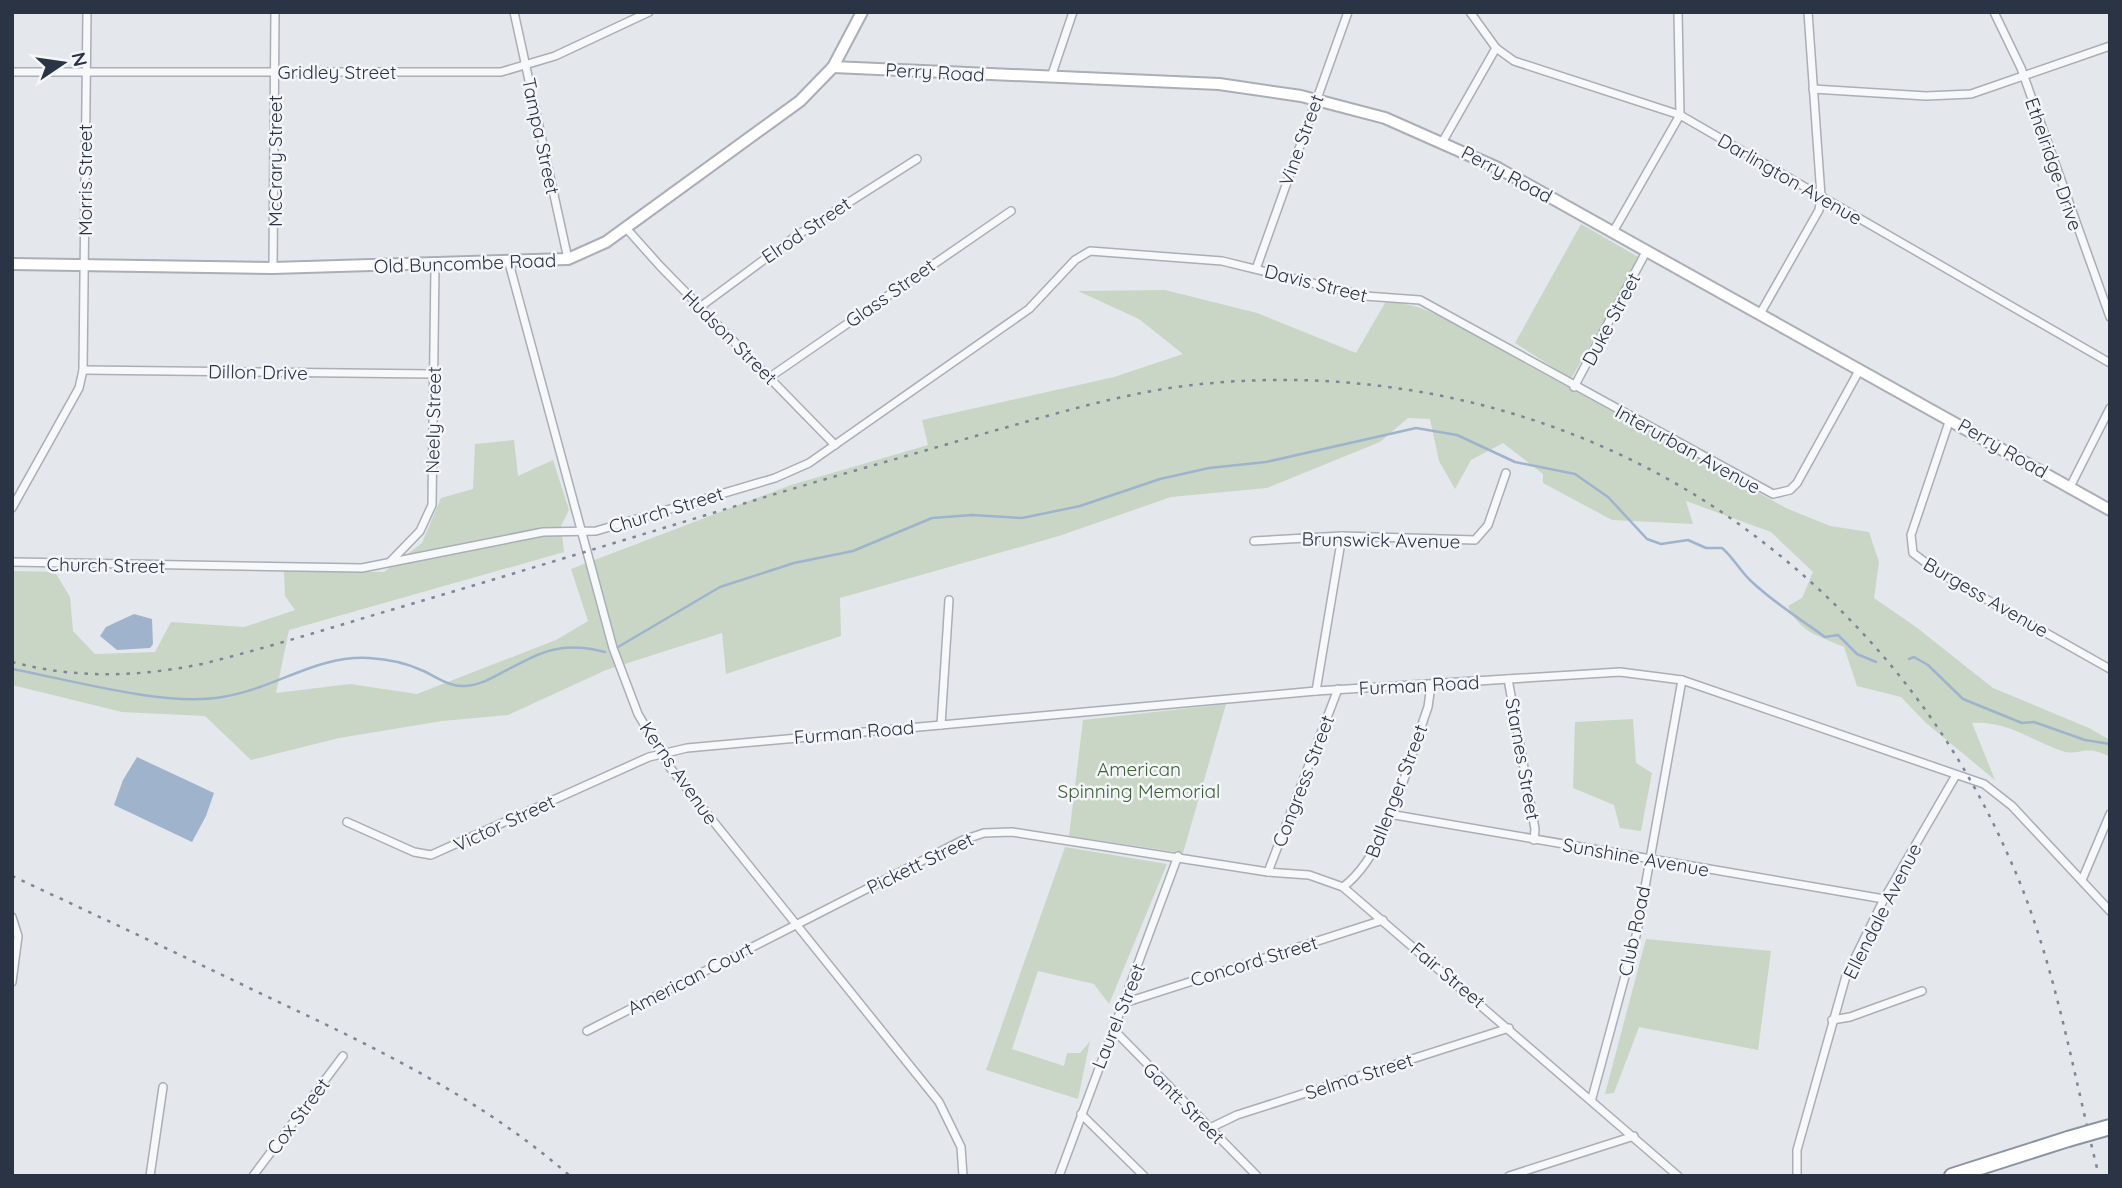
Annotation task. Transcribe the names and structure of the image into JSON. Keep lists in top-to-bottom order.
{
  "streets": {
    "street": [
      "Gridley Street",
      "Perry Road",
      "Tampa Street",
      "Vine Street",
      "McCrary Street",
      "Ethelridge Drive",
      "Darlington Avenue",
      "Morris Street",
      "Elrod Street",
      "Old Buncombe Road",
      "Davis Street",
      "Glass Street",
      "Duke Street",
      "Hudson Street",
      "Dillon Drive",
      "Neely Street",
      "Interurban Avenue",
      "Church Street",
      "Brunswick Avenue",
      "Burgess Avenue",
      "Furman Road",
      "Starnes Street",
      "Kerns Avenue",
      "Congress Street",
      "Ballenger Street",
      "Victor Street",
      "Sunshine Avenue",
      "Pickett Street",
      "Ellendale Avenue",
      "Club Road",
      "Concord Street",
      "Fair Street",
      "American Court",
      "Laurel Street",
      "Selma Street",
      "Gantt Street",
      "Cox Street"
    ]
  },
  "crossings": [
    ["Gridley Street", "Tampa Street"],
    ["Gridley Street", "McCrary Street"],
    ["Gridley Street", "Morris Street"],
    ["Perry Road", "Vine Street"],
    ["Perry Road", "Old Buncombe Road"],
    ["Perry Road", "Duke Street"],
    ["Perry Road", "Interurban Avenue"],
    ["Perry Road", "Burgess Avenue"],
    ["Tampa Street", "Old Buncombe Road"],
    ["Vine Street", "Davis Street"],
    ["McCrary Street", "Old Buncombe Road"],
    ["Morris Street", "Old Buncombe Road"],
    ["Morris Street", "Dillon Drive"],
    ["Elrod Street", "Hudson Street"],
    ["Old Buncombe Road", "Hudson Street"],
    ["Old Buncombe Road", "Neely Street"],
    ["Old Buncombe Road", "Kerns Avenue"],
    ["Davis Street", "Duke Street"],
    ["Davis Street", "Interurban Avenue"],
    ["Davis Street", "Church Street"],
    ["Glass Street", "Hudson Street"],
    ["Duke Street", "Interurban Avenue"],
    ["Hudson Street", "Church Street"],
    ["Dillon Drive", "Neely Street"],
    ["Neely Street", "Church Street"],
    ["Church Street", "Kerns Avenue"],
    ["Furman Road", "Starnes Street"],
    ["Furman Road", "Kerns Avenue"],
    ["Furman Road", "Congress Street"],
    ["Furman Road", "Ballenger Street"],
    ["Furman Road", "Victor Street"],
    ["Furman Road", "Ellendale Avenue"],
    ["Furman Road", "Club Road"],
    ["Starnes Street", "Sunshine Avenue"],
    ["Kerns Avenue", "Victor Street"],
    ["Kerns Avenue", "Pickett Street"],
    ["Kerns Avenue", "American Court"],
    ["Congress Street", "Fair Street"],
    ["Ballenger Street", "Sunshine Avenue"],
    ["Ballenger Street", "Fair Street"],
    ["Sunshine Avenue", "Ellendale Avenue"],
    ["Sunshine Avenue", "Club Road"],
    ["Pickett Street", "Fair Street"],
    ["Pickett Street", "American Court"],
    ["Pickett Street", "Laurel Street"],
    ["Club Road", "Fair Street"],
    ["Concord Street", "Fair Street"],
    ["Concord Street", "Laurel Street"],
    ["Fair Street", "Laurel Street"],
    ["Fair Street", "Selma Street"],
    ["Laurel Street", "Gantt Street"],
    ["Selma Street", "Gantt Street"]
  ],
  "parks": ["American Spinning Memorial"],
  "north": "right"
}
